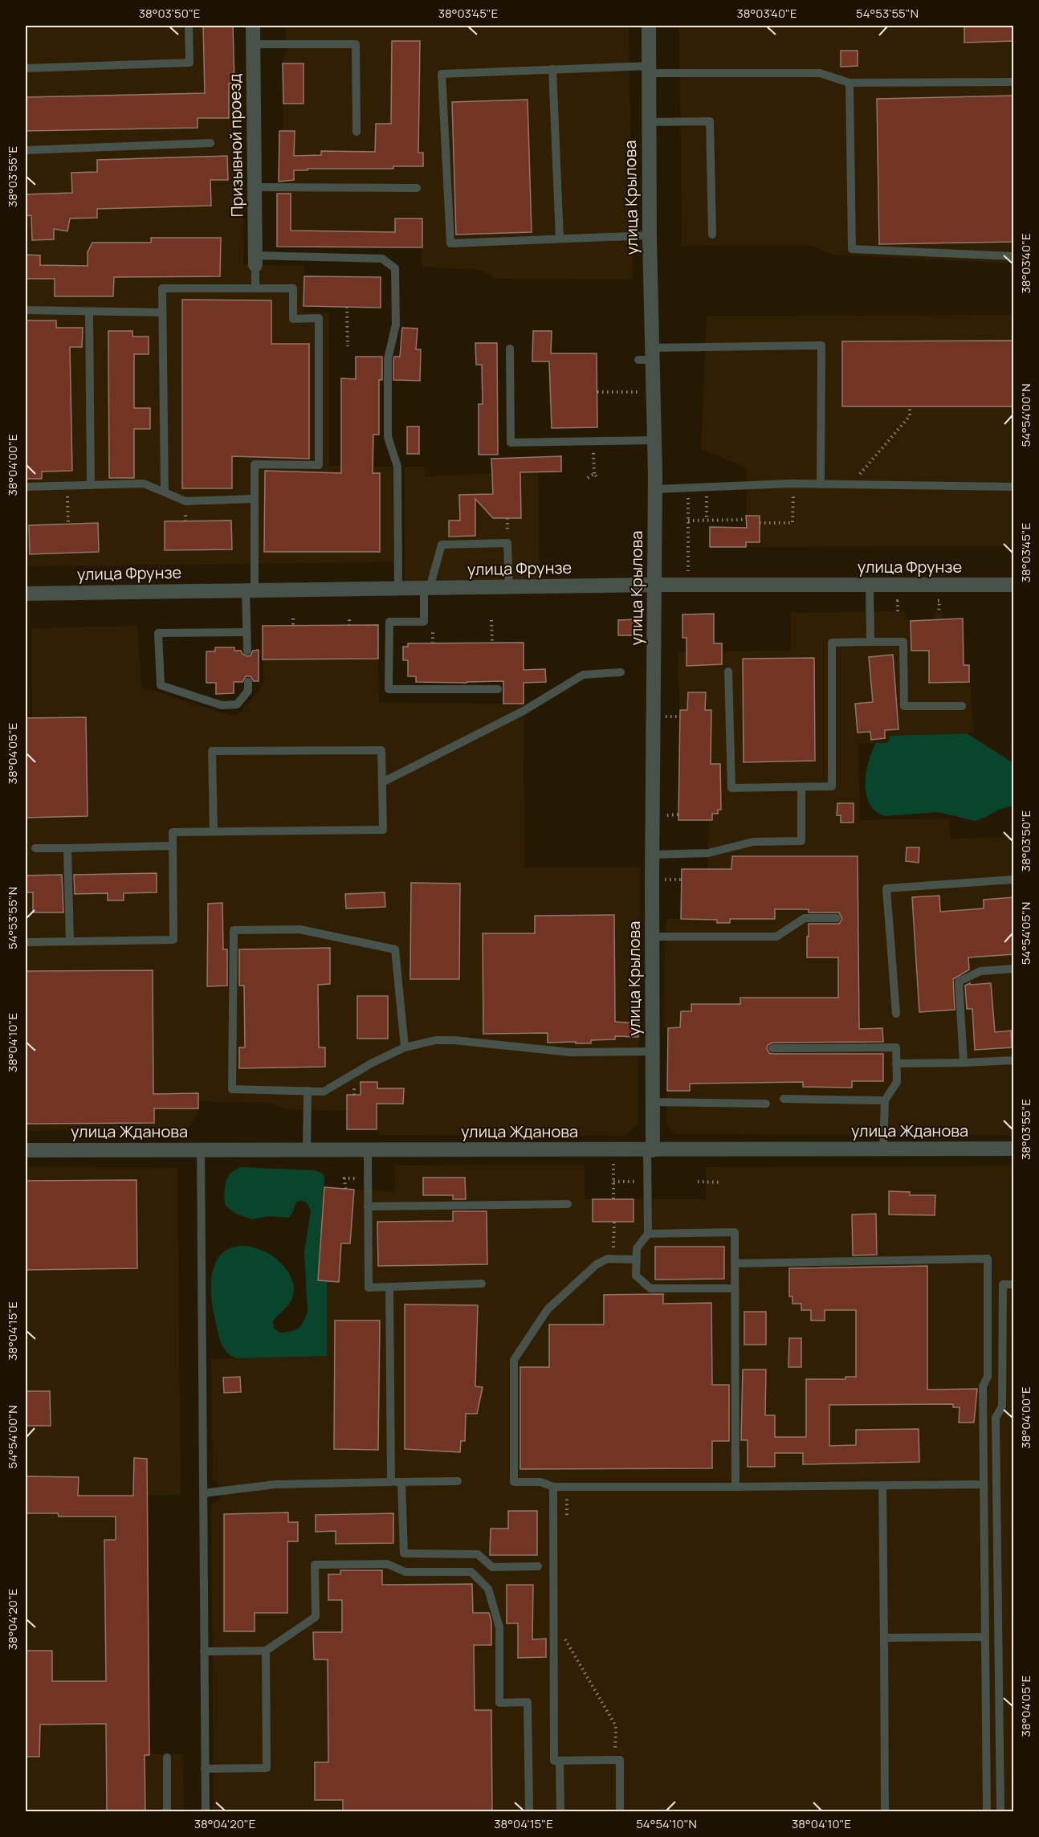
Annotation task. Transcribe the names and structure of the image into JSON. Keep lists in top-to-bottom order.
{
  "streets": {
    "street": [
      "Призывной проезд",
      "улица Крылова",
      "улица Фрунзе",
      "улица Жданова"
    ]
  },
  "crossings": [
    ["улица Крылова", "улица Фрунзе"],
    ["улица Крылова", "улица Жданова"]
  ],
  "coordinates": [
    "38°03'50\"E",
    "38°03'45\"E",
    "38°03'40\"E",
    "54°53'55\"N",
    "38°03'55\"E",
    "54°54'00\"N",
    "38°04'00\"E",
    "38°04'05\"E",
    "54°54'05\"N",
    "38°04'10\"E",
    "38°04'15\"E",
    "38°04'20\"E",
    "54°54'10\"N"
  ]
}
